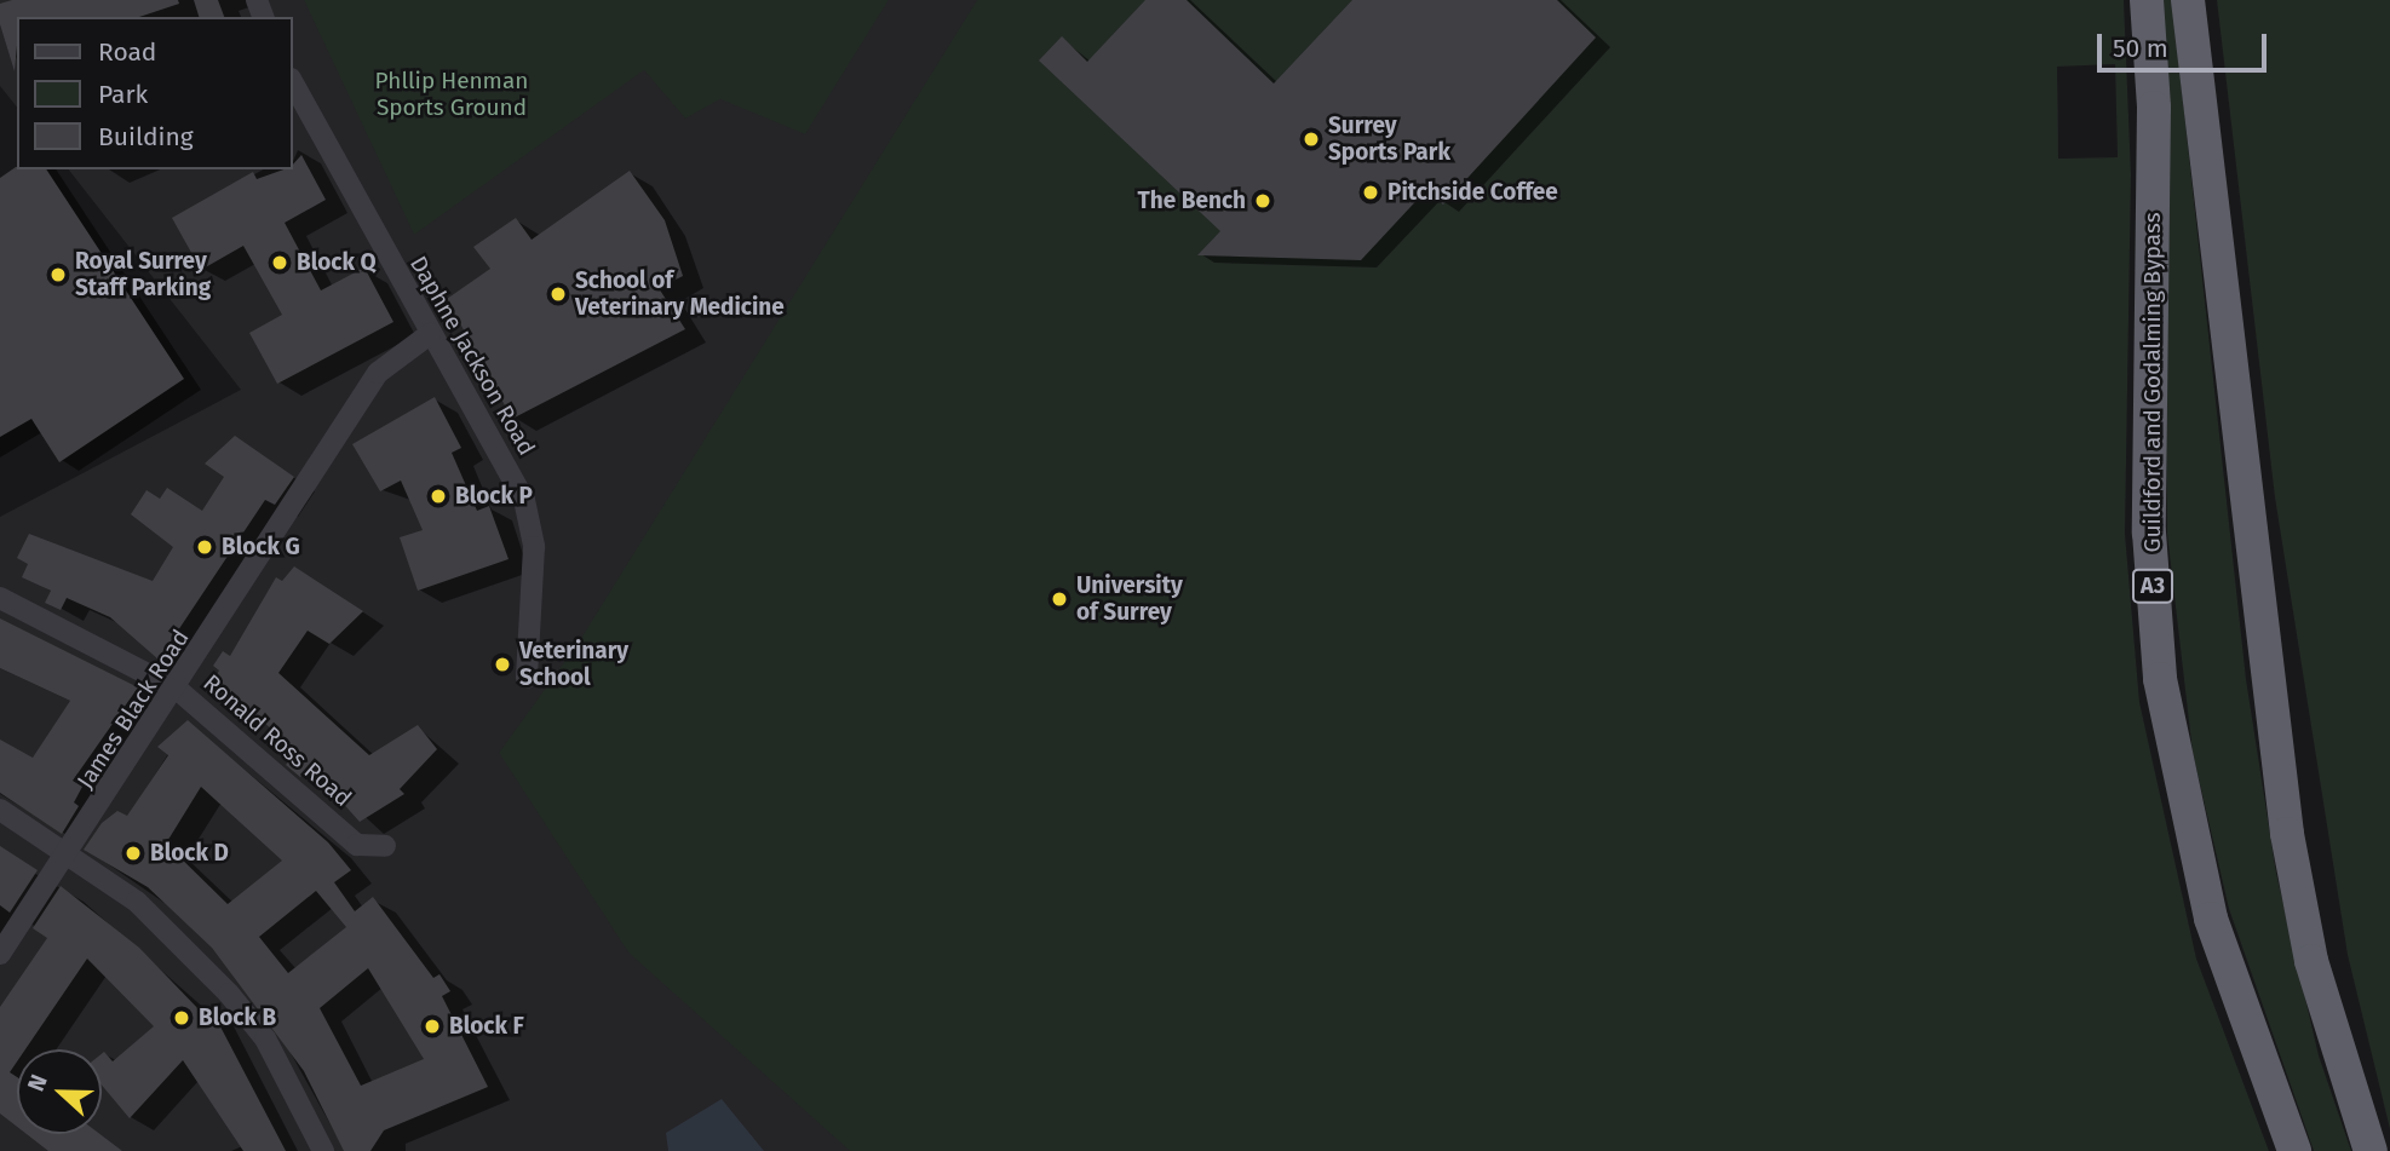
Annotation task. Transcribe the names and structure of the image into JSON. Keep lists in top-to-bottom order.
{
  "streets": {
    "highway": ["Guildford and Godalming Bypass", "A3"],
    "street": ["Daphne Jackson Road", "James Black Road", "Ronald Ross Road"]
  },
  "crossings": [
    ["Daphne Jackson Road", "James Black Road"],
    ["James Black Road", "Ronald Ross Road"]
  ],
  "parks": ["Phllip Henman Sports Ground"],
  "places": [
    "Surrey Sports Park",
    "Pitchside Coffee",
    "The Bench",
    "Block Q",
    "Royal Surrey Staff Parking",
    "School of Veterinary Medicine",
    "Block P",
    "Block G",
    "University of Surrey",
    "Veterinary School",
    "Block D",
    "Block B",
    "Block F"
  ],
  "legend": ["Road", "Park", "Building"],
  "scale_bar": "50 m",
  "north": "left"
}
